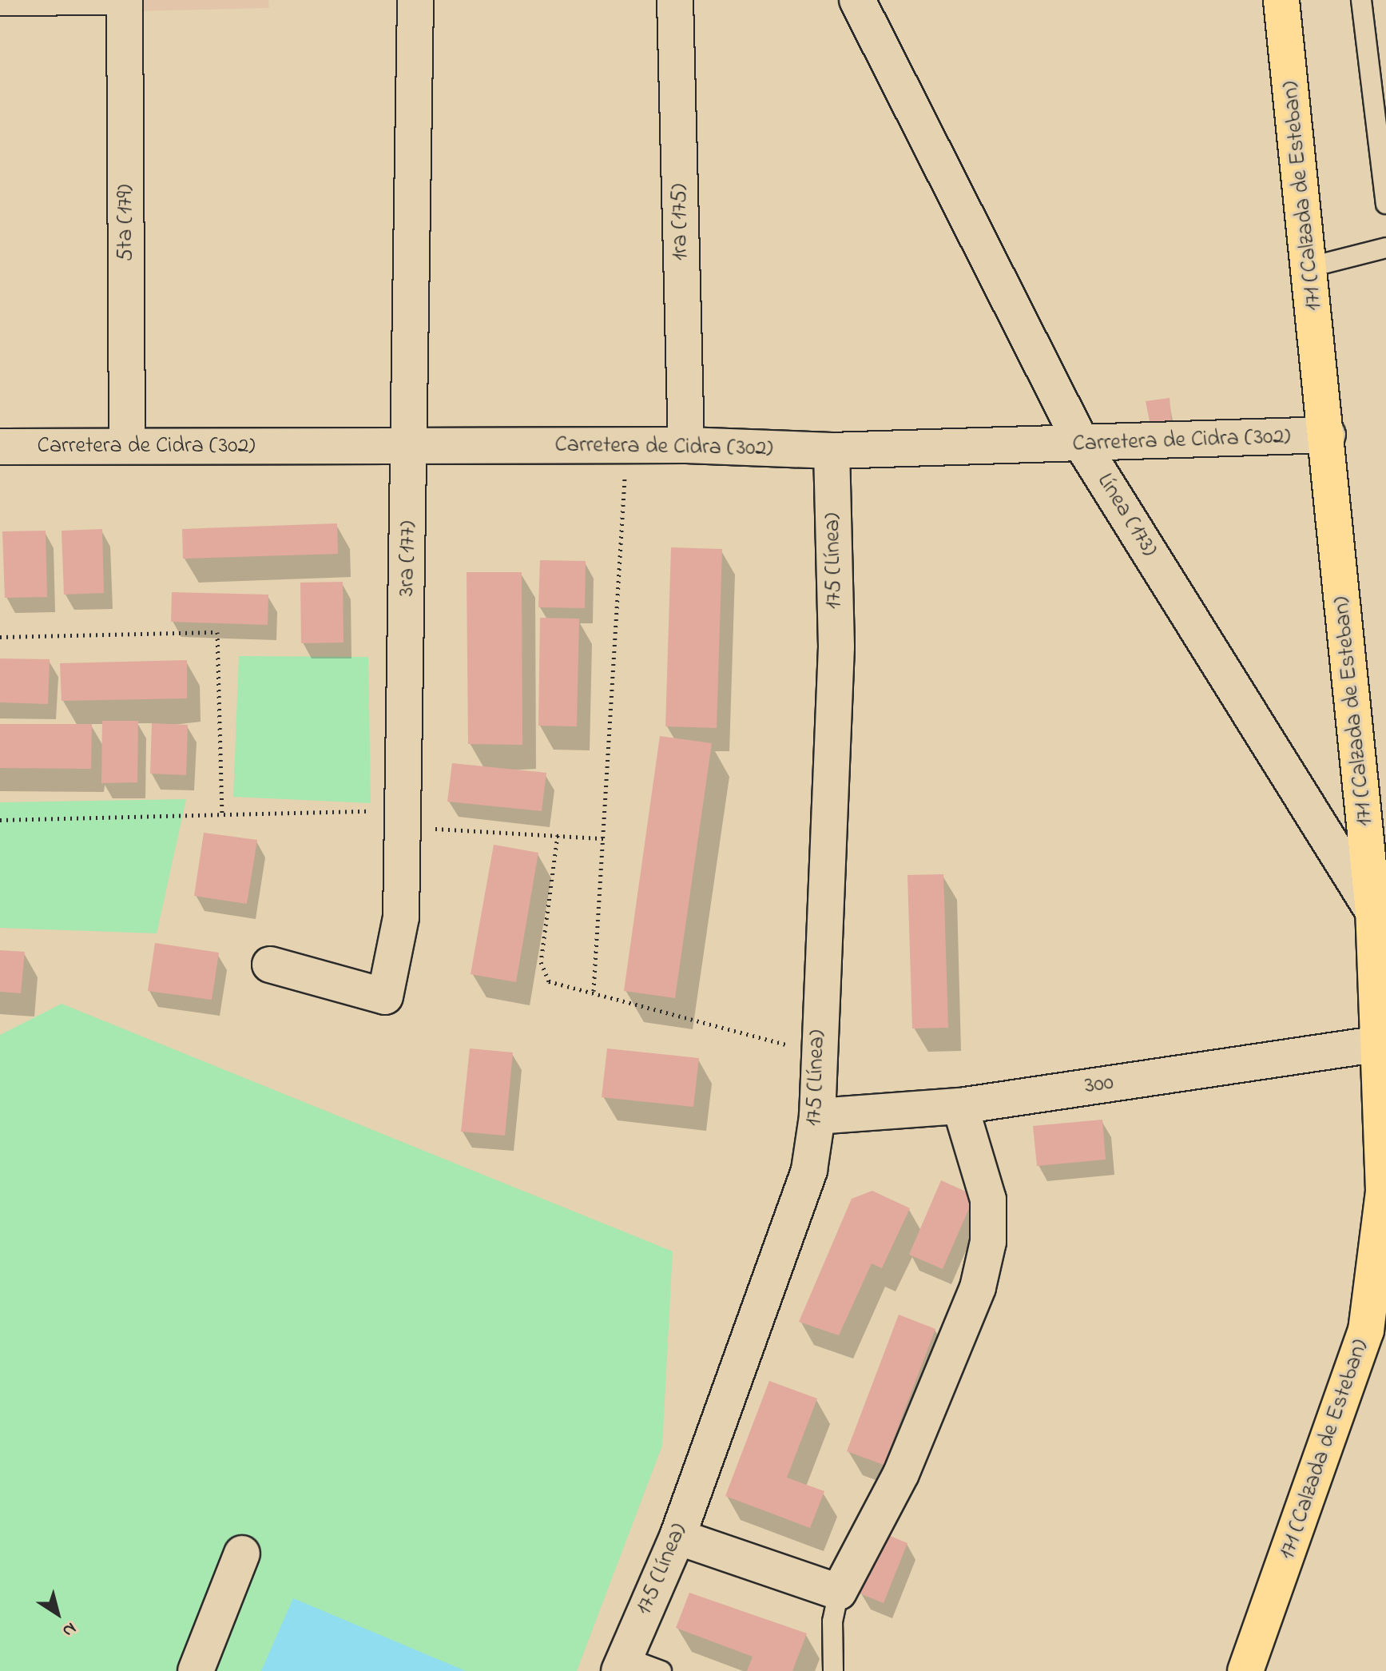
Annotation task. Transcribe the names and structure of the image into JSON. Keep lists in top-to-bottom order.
{
  "streets": {
    "main road": ["171 (Calzada de Esteban)"],
    "street": [
      "1ra (175)",
      "5ta (179)",
      "Carretera de Cidra (302)",
      "Línea (173)",
      "3ra (177)",
      "175 (Línea)",
      "300"
    ]
  },
  "crossings": [
    ["171 (Calzada de Esteban)", "Carretera de Cidra (302)"],
    ["171 (Calzada de Esteban)", "Línea (173)"],
    ["171 (Calzada de Esteban)", "300"],
    ["1ra (175)", "Carretera de Cidra (302)"],
    ["5ta (179)", "Carretera de Cidra (302)"],
    ["Carretera de Cidra (302)", "Línea (173)"],
    ["Carretera de Cidra (302)", "3ra (177)"],
    ["Carretera de Cidra (302)", "175 (Línea)"],
    ["175 (Línea)", "300"]
  ],
  "north": "bottom right"
}
